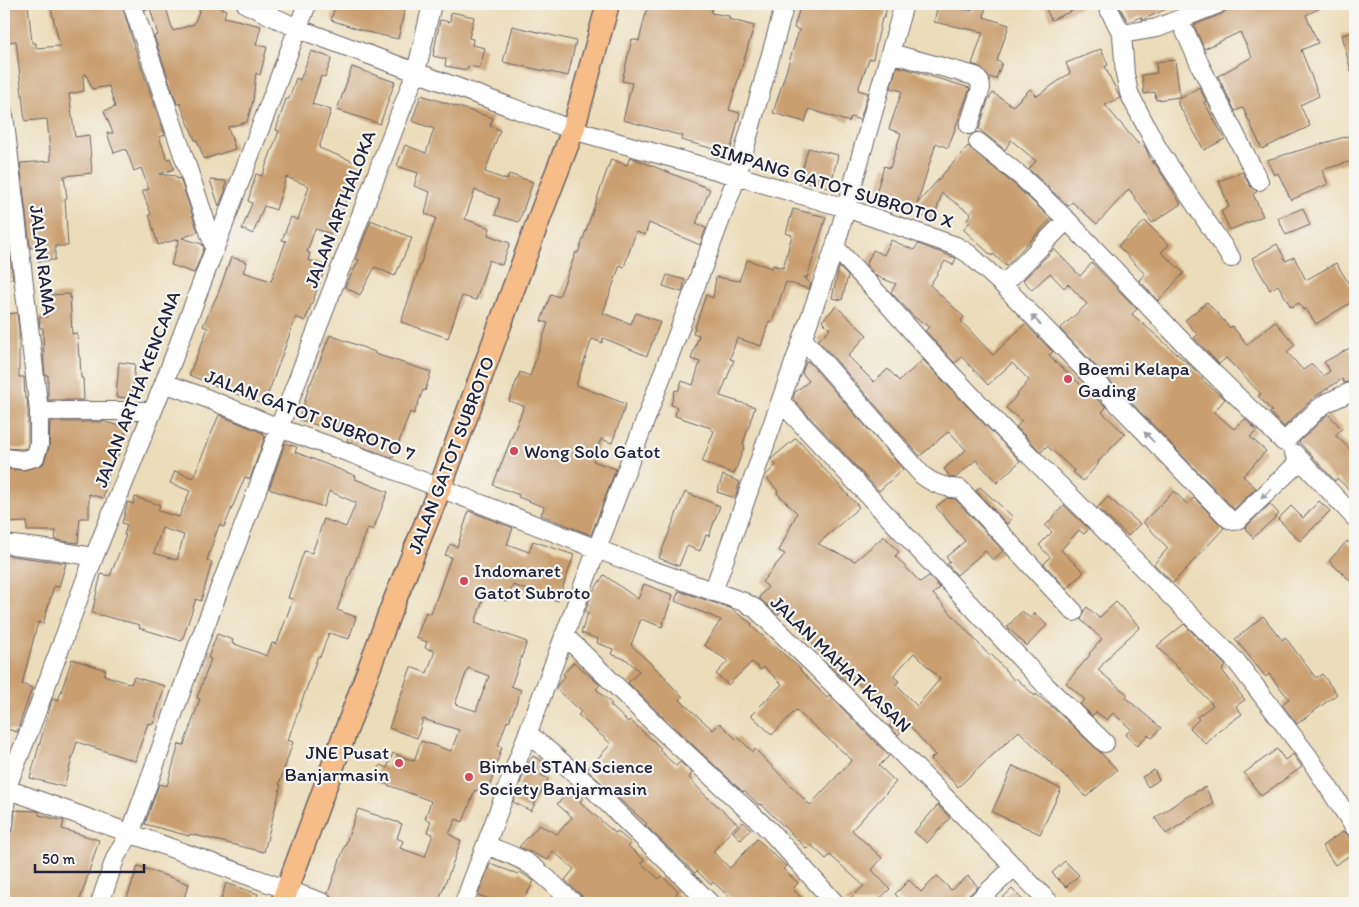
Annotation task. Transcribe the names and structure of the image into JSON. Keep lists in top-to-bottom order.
{
  "streets": {
    "main road": ["JALAN GATOT SUBROTO"],
    "street": [
      "SIMPANG GATOT SUBROTO X",
      "JALAN ARTHALOKA",
      "JALAN RAMA",
      "JALAN ARTHA KENCANA",
      "JALAN GATOT SUBROTO 7",
      "JALAN MAHAT KASAN"
    ]
  },
  "crossings": [
    ["SIMPANG GATOT SUBROTO X", "JALAN ARTHALOKA"],
    ["SIMPANG GATOT SUBROTO X", "JALAN ARTHA KENCANA"],
    ["SIMPANG GATOT SUBROTO X", "JALAN GATOT SUBROTO"],
    ["JALAN ARTHALOKA", "JALAN GATOT SUBROTO 7"],
    ["JALAN ARTHA KENCANA", "JALAN GATOT SUBROTO 7"],
    ["JALAN GATOT SUBROTO 7", "JALAN GATOT SUBROTO"],
    ["JALAN GATOT SUBROTO 7", "JALAN MAHAT KASAN"],
    ["JALAN GATOT SUBROTO", "JALAN MAHAT KASAN"]
  ],
  "places": [
    "Boemi Kelapa Gading",
    "Wong Solo Gatot",
    "Indomaret Gatot Subroto",
    "JNE Pusat Banjarmasin",
    "Bimbel STAN Science Society Banjarmasin"
  ],
  "scale_bar": "50 m"
}
